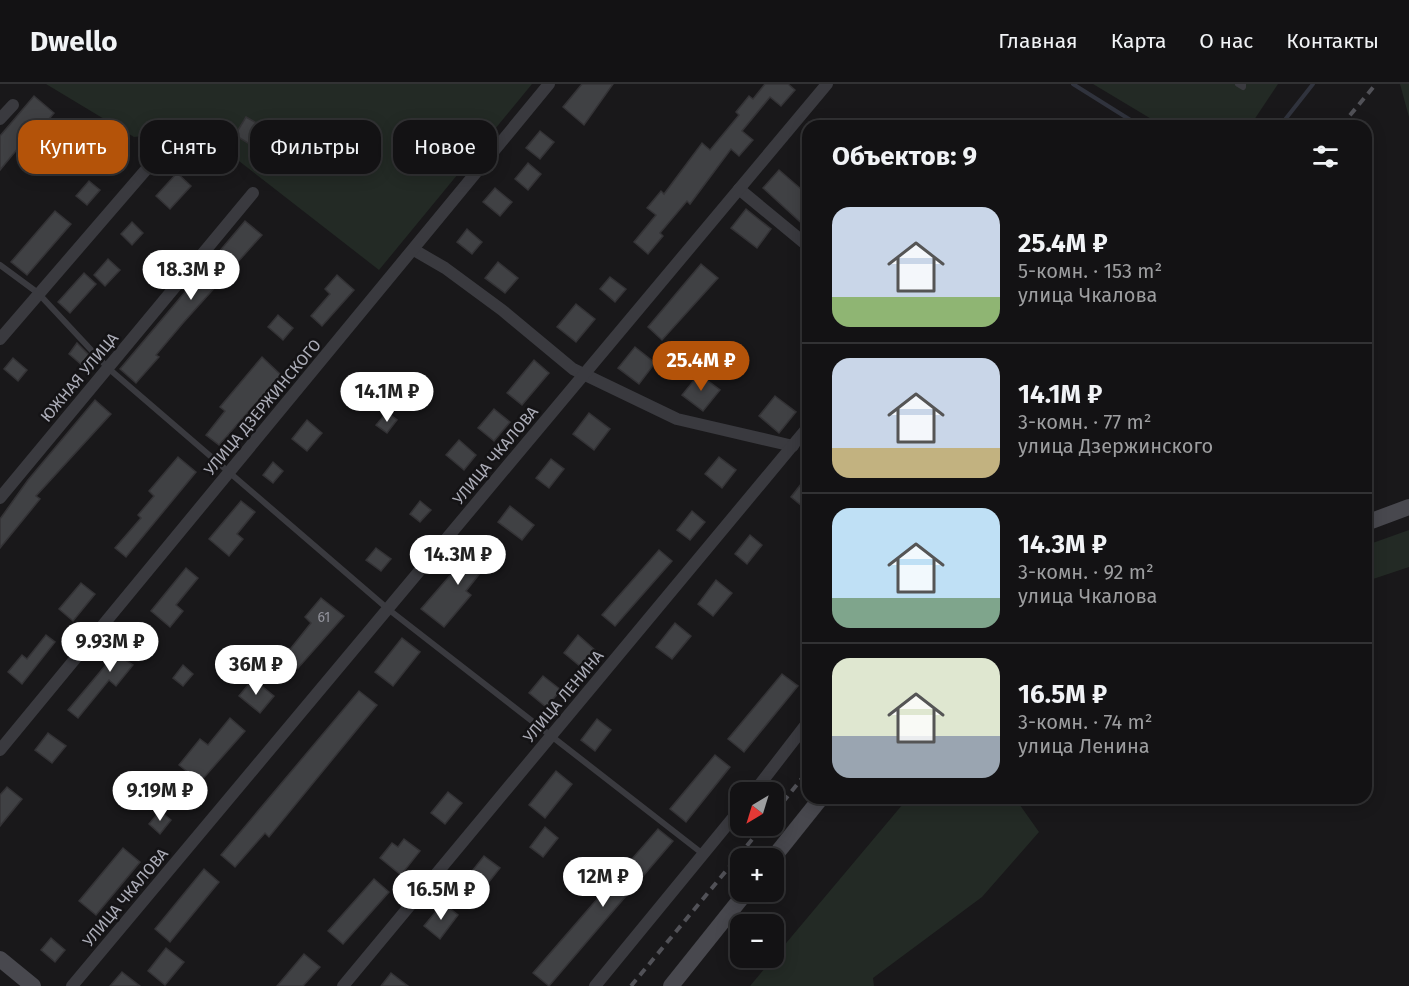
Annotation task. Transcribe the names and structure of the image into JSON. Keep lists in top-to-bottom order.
{
  "streets": {
    "street": [
      "ЮЖНАЯ УЛИЦА",
      "УЛИЦА ДЗЕРЖИНСКОГО",
      "УЛИЦА ЧКАЛОВА",
      "УЛИЦА ЛЕНИНА"
    ]
  },
  "house_numbers": ["61"],
  "north": "bottom left",
  "page": {
    "header": "Dwello",
    "nav": [
      "Главная",
      "Карта",
      "О нас",
      "Контакты"
    ],
    "chip": [
      "Купить",
      "Снять",
      "Фильтры",
      "Новое"
    ],
    "heading": "Объектов: 9",
    "list": [
      {
        "name": "25.4M ₽",
        "note": "5-комн. · 153 m² · улица Чкалова"
      },
      {
        "name": "14.1M ₽",
        "note": "3-комн. · 77 m² · улица Дзержинского"
      },
      {
        "name": "14.3M ₽",
        "note": "3-комн. · 92 m² · улица Чкалова"
      },
      {
        "name": "16.5M ₽",
        "note": "3-комн. · 74 m² · улица Ленина"
      }
    ],
    "price": [
      "18.3M ₽",
      "25.4M ₽",
      "14.1M ₽",
      "14.3M ₽",
      "9.93M ₽",
      "36M ₽",
      "9.19M ₽",
      "12M ₽",
      "16.5M ₽"
    ],
    "map_buttons": ["+", "−"]
  }
}
